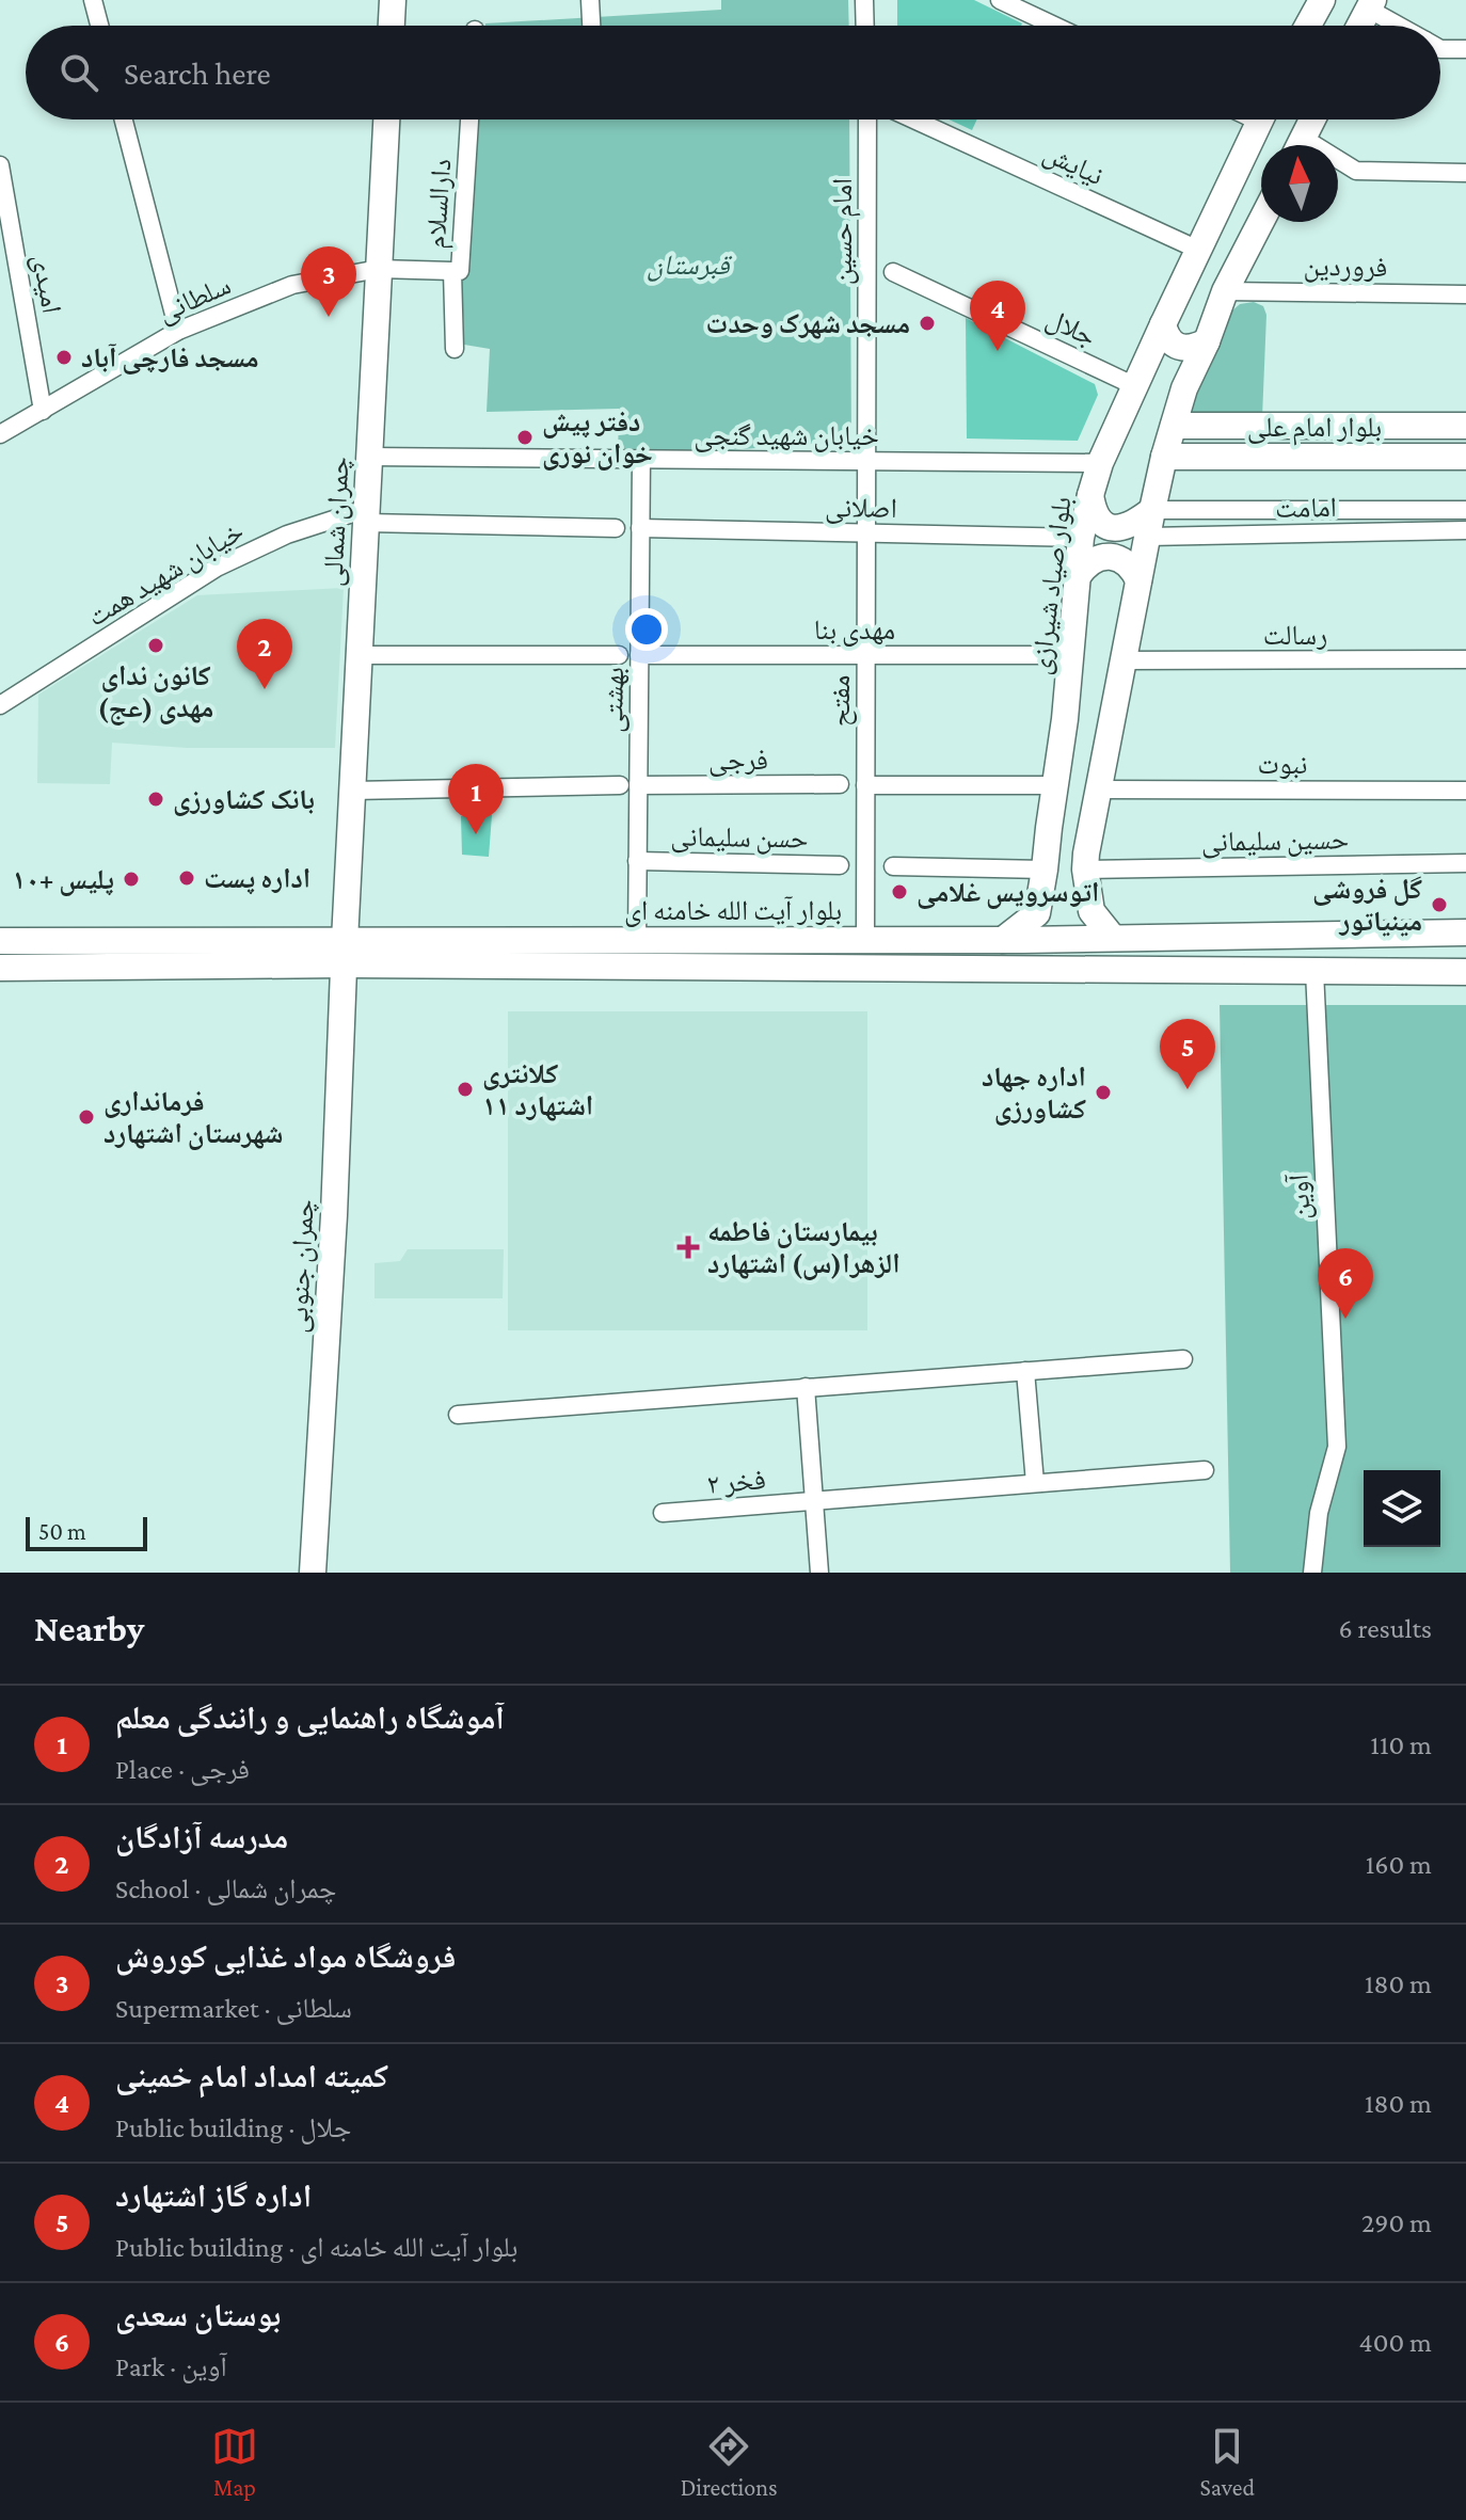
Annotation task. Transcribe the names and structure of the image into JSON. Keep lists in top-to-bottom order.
{
  "streets": {
    "street": [
      "نیایش",
      "دارالسلام",
      "امام حسین",
      "فروردین",
      "امیدی",
      "سلطانی",
      "جلال",
      "بلوار امام علی",
      "خیابان شهید گنجی",
      "اصلانی",
      "امامت",
      "چمران شمالی",
      "خیابان شهید همت",
      "بلوار صیاد شیرازی",
      "مهدی بنا",
      "رسالت",
      "بهشتی",
      "مفتح",
      "فرجی",
      "نبوت",
      "حسن سلیمانی",
      "حسین سلیمانی",
      "بلوار آیت الله خامنه ای",
      "آوین",
      "چمران جنوبی",
      "فخر ۲"
    ]
  },
  "crossings": [
    ["نیایش", "بلوار صیاد شیرازی"],
    ["دارالسلام", "سلطانی"],
    ["امام حسین", "خیابان شهید گنجی"],
    ["امام حسین", "مفتح"],
    ["امیدی", "سلطانی"],
    ["سلطانی", "چمران شمالی"],
    ["جلال", "بلوار صیاد شیرازی"],
    ["خیابان شهید گنجی", "چمران شمالی"],
    ["خیابان شهید گنجی", "بلوار صیاد شیرازی"],
    ["خیابان شهید گنجی", "بهشتی"],
    ["خیابان شهید گنجی", "مفتح"],
    ["اصلانی", "بلوار صیاد شیرازی"],
    ["اصلانی", "بهشتی"],
    ["اصلانی", "مفتح"],
    ["چمران شمالی", "خیابان شهید همت"],
    ["چمران شمالی", "فرجی"],
    ["چمران شمالی", "بلوار آیت الله خامنه ای"],
    ["چمران شمالی", "چمران جنوبی"],
    ["بلوار صیاد شیرازی", "مهدی بنا"],
    ["بلوار صیاد شیرازی", "بلوار آیت الله خامنه ای"],
    ["مهدی بنا", "بهشتی"],
    ["مهدی بنا", "مفتح"],
    ["بهشتی", "فرجی"],
    ["بهشتی", "حسن سلیمانی"],
    ["بهشتی", "بلوار آیت الله خامنه ای"],
    ["مفتح", "بلوار آیت الله خامنه ای"],
    ["بلوار آیت الله خامنه ای", "آوین"],
    ["بلوار آیت الله خامنه ای", "چمران جنوبی"]
  ],
  "parks": ["قبرستان"],
  "places": {
    "other": [
      "مسجد شهرک وحدت",
      "مسجد فارچی آباد",
      "دفتر پیش خوان نوری",
      "کانون ندای مهدی (عج)",
      "بانک کشاورزی",
      "اداره پست",
      "پلیس +۱۰",
      "اتوسرویس غلامی",
      "گل فروشی مینیاتور",
      "کلانتری ۱۱ اشتهارد",
      "اداره جهاد کشاورزی",
      "فرمانداری شهرستان اشتهارد"
    ],
    "health": ["بیمارستان فاطمه الزهرا(س) اشتهارد"]
  },
  "scale_bar": "50 m",
  "north": "top",
  "page": {
    "search": "Search here",
    "pins": [
      "3",
      "4",
      "2",
      "1",
      "5",
      "6"
    ],
    "scale": "50 m",
    "heading": ["Nearby", "6 results"],
    "list": [
      {
        "mark": "1",
        "name": "آموشگاه راهنمایی و رانندگی معلم",
        "note": "Place · فرجی",
        "value": "110 m"
      },
      {
        "mark": "2",
        "name": "مدرسه آزادگان",
        "note": "School · چمران شمالی",
        "value": "160 m"
      },
      {
        "mark": "3",
        "name": "فروشگاه مواد غذایی کوروش",
        "note": "Supermarket · سلطانی",
        "value": "180 m"
      },
      {
        "mark": "4",
        "name": "کمیته امداد امام خمینی",
        "note": "Public building · جلال",
        "value": "180 m"
      },
      {
        "mark": "5",
        "name": "اداره گاز اشتهارد",
        "note": "Public building · بلوار آیت الله خامنه ای",
        "value": "290 m"
      },
      {
        "mark": "6",
        "name": "بوستان سعدی",
        "note": "Park · آوین",
        "value": "400 m"
      }
    ],
    "nav": ["Map", "Directions", "Saved"]
  }
}
